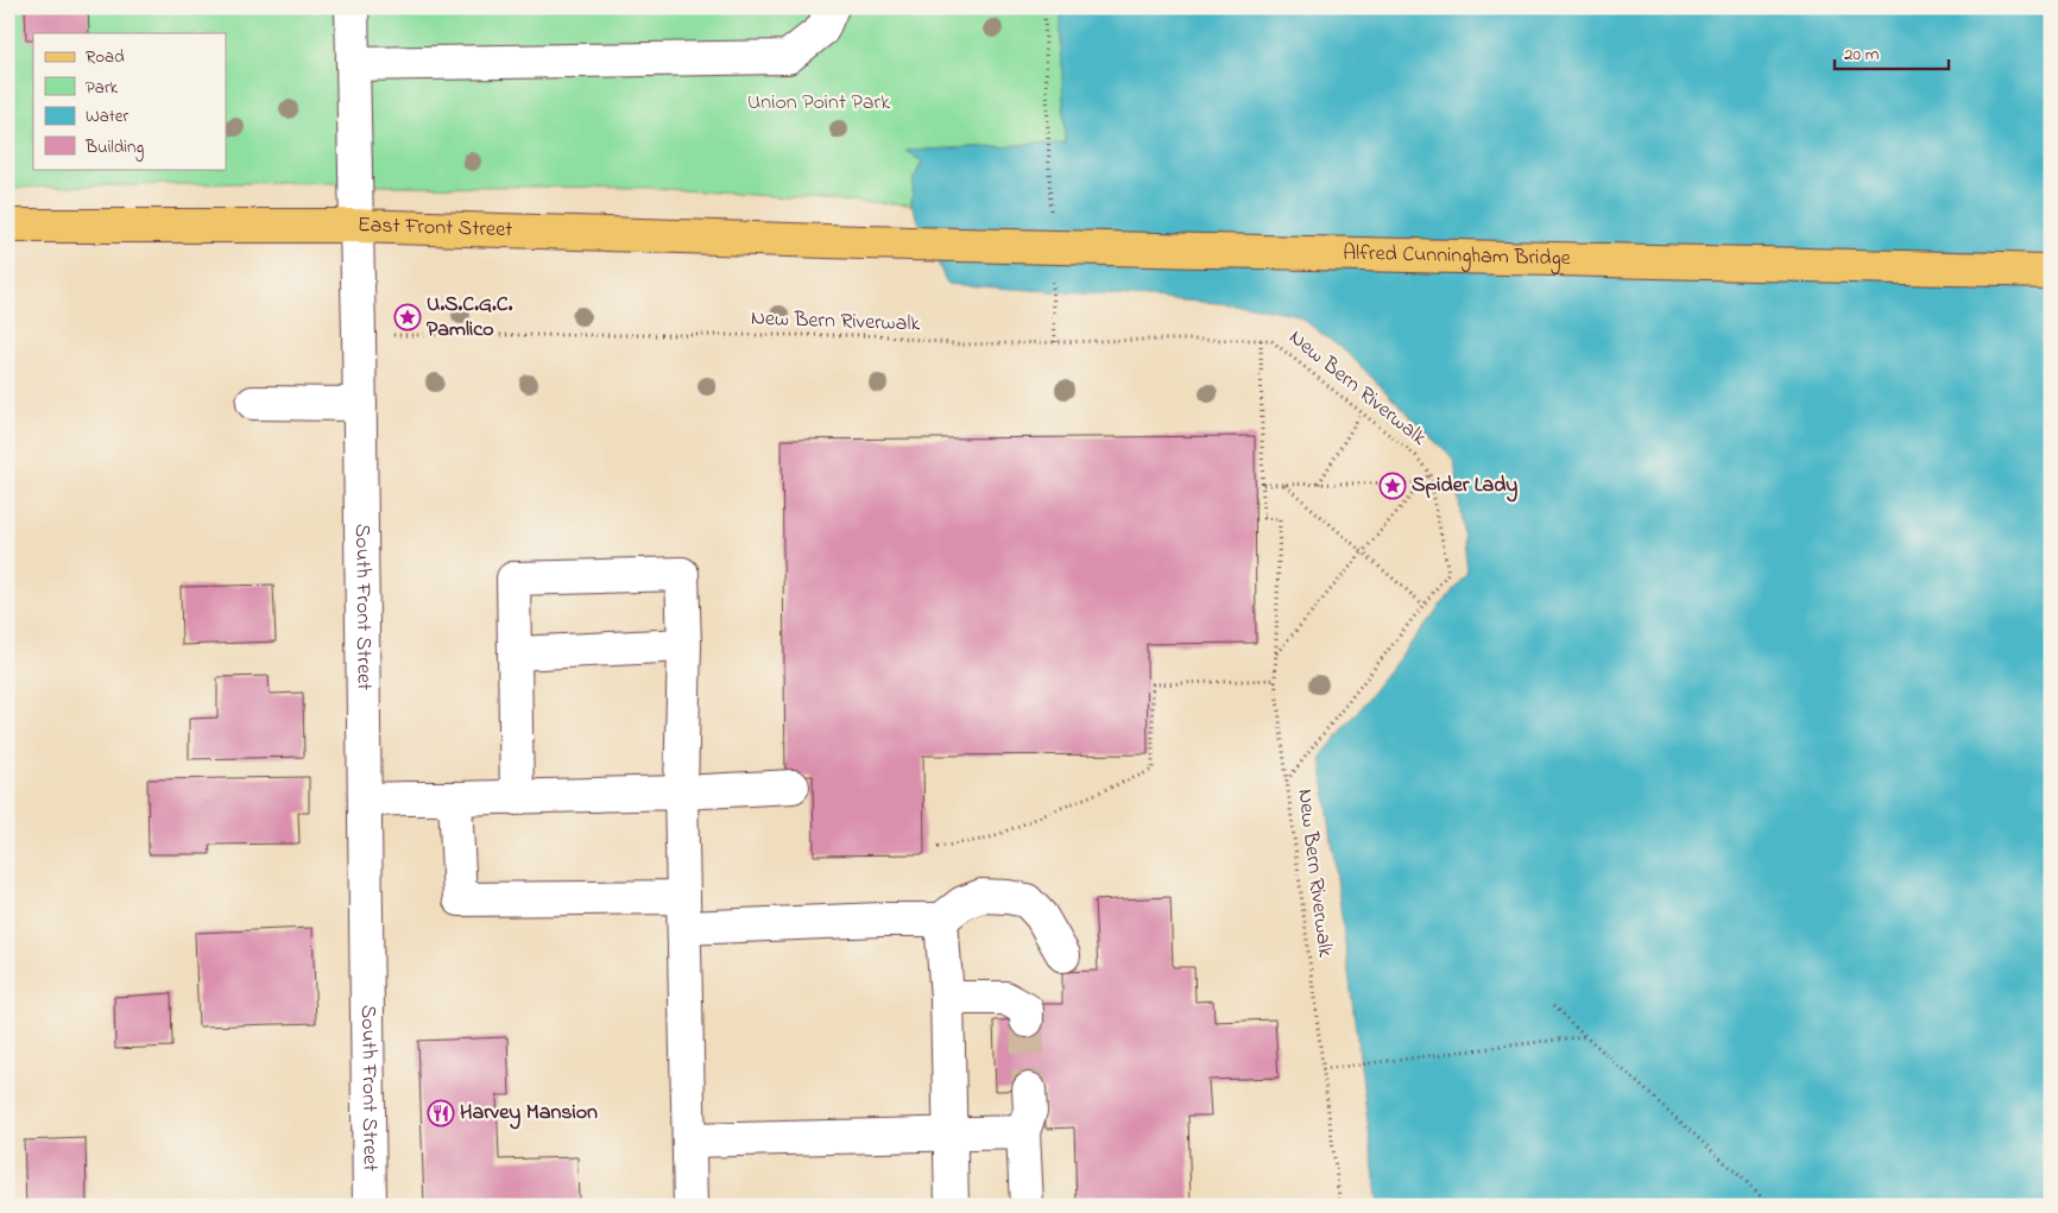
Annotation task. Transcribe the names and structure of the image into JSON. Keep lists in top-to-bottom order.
{
  "streets": {
    "main road": ["East Front Street", "Alfred Cunningham Bridge"],
    "street": ["South Front Street"],
    "path": ["New Bern Riverwalk"]
  },
  "crossings": [
    ["East Front Street", "Alfred Cunningham Bridge"],
    ["East Front Street", "South Front Street"],
    ["New Bern Riverwalk", "South Front Street"]
  ],
  "parks": ["Union Point Park"],
  "places": {
    "place": ["U.S.C.G.C. Pamlico", "Spider Lady"],
    "restaurant": ["Harvey Mansion"]
  },
  "legend": [
    "Road",
    "Park",
    "Water",
    "Building"
  ],
  "scale_bar": "20 m"
}
